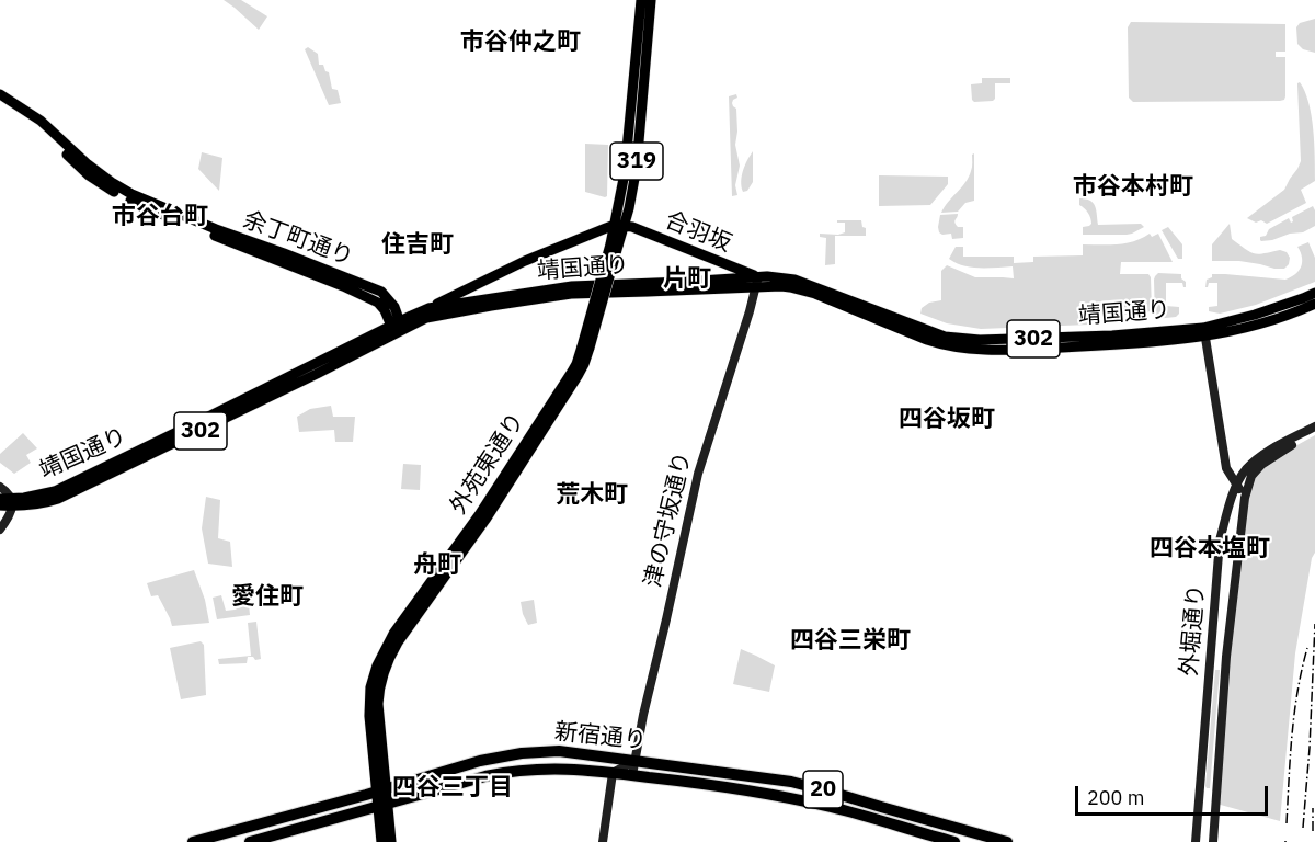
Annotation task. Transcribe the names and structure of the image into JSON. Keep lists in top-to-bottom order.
{
  "streets": {
    "highway": ["新宿通り", "20"],
    "main road": [
      "319",
      "合羽坂",
      "余丁町通り",
      "靖国通り",
      "302",
      "外苑東通り",
      "津の守坂通り",
      "外堀通り"
    ]
  },
  "crossings": [
    ["合羽坂", "靖国通り"],
    ["合羽坂", "302"],
    ["合羽坂", "外苑東通り"],
    ["合羽坂", "津の守坂通り"],
    ["余丁町通り", "靖国通り"],
    ["靖国通り", "302"],
    ["靖国通り", "津の守坂通り"],
    ["302", "外苑東通り"],
    ["外苑東通り", "新宿通り"],
    ["津の守坂通り", "新宿通り"]
  ],
  "districts": [
    "市谷仲之町",
    "市谷本村町",
    "市谷台町",
    "住吉町",
    "片町",
    "四谷坂町",
    "荒木町",
    "四谷本塩町",
    "舟町",
    "愛住町",
    "四谷三栄町",
    "四谷三丁目"
  ],
  "scale_bar": "200 m"
}
